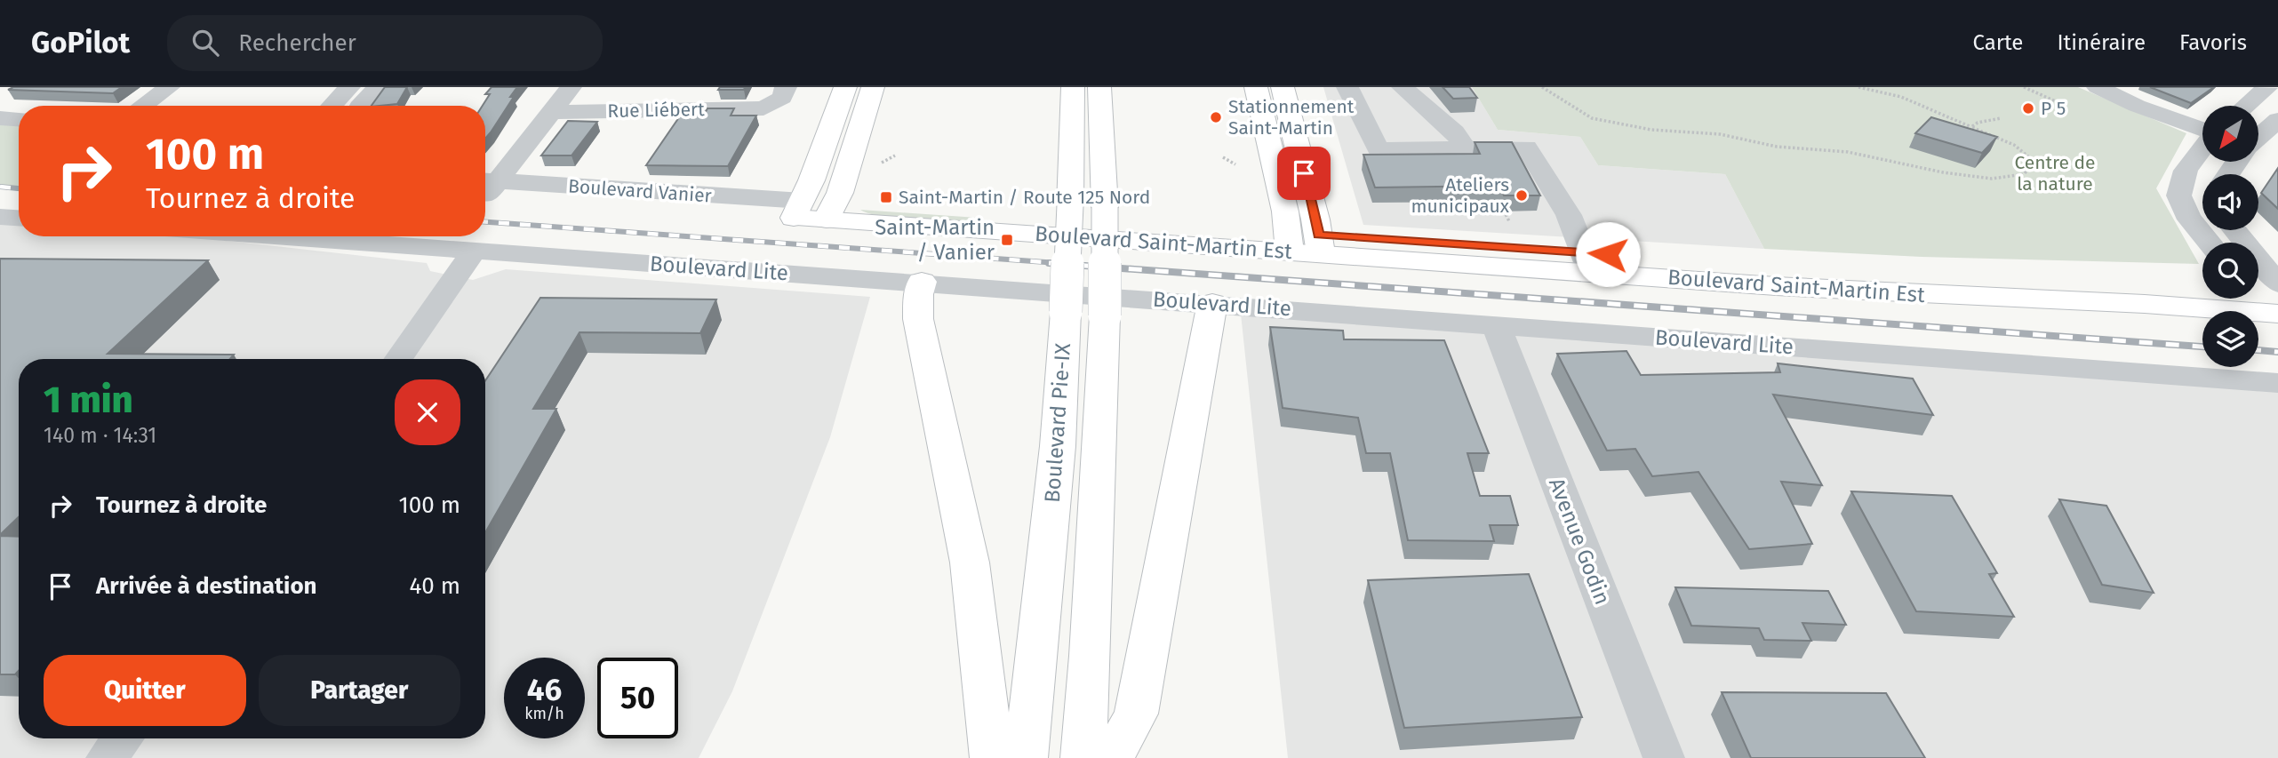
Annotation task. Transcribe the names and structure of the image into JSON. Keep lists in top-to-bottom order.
{
  "streets": {
    "main road": ["Boulevard Saint-Martin Est", "Boulevard Pie-IX"],
    "street": [
      "Rue Liébert",
      "Boulevard Vanier",
      "Boulevard Lite",
      "Avenue Godin"
    ]
  },
  "crossings": [
    ["Boulevard Vanier", "Boulevard Saint-Martin Est"],
    ["Boulevard Lite", "Avenue Godin"]
  ],
  "parks": ["Centre de la nature"],
  "places": {
    "other": ["P 5", "Stationnement Saint-Martin", "Ateliers municipaux"],
    "transit": ["Saint-Martin / Route 125 Nord", "Saint-Martin / Vanier"]
  },
  "north": "bottom left",
  "page": {
    "header": "GoPilot",
    "search": "Rechercher",
    "nav": ["Carte", "Itinéraire", "Favoris"],
    "turn": ["100 m", "Tournez à droite"],
    "heading": ["1 min", "140 m · 14:31"],
    "list": [
      {
        "name": "Tournez à droite",
        "value": "100 m"
      },
      {
        "name": "Arrivée à destination",
        "value": "40 m"
      }
    ],
    "buttons": ["Quitter", "Partager"],
    "speed": "46 km/h",
    "limit": "50"
  }
}
